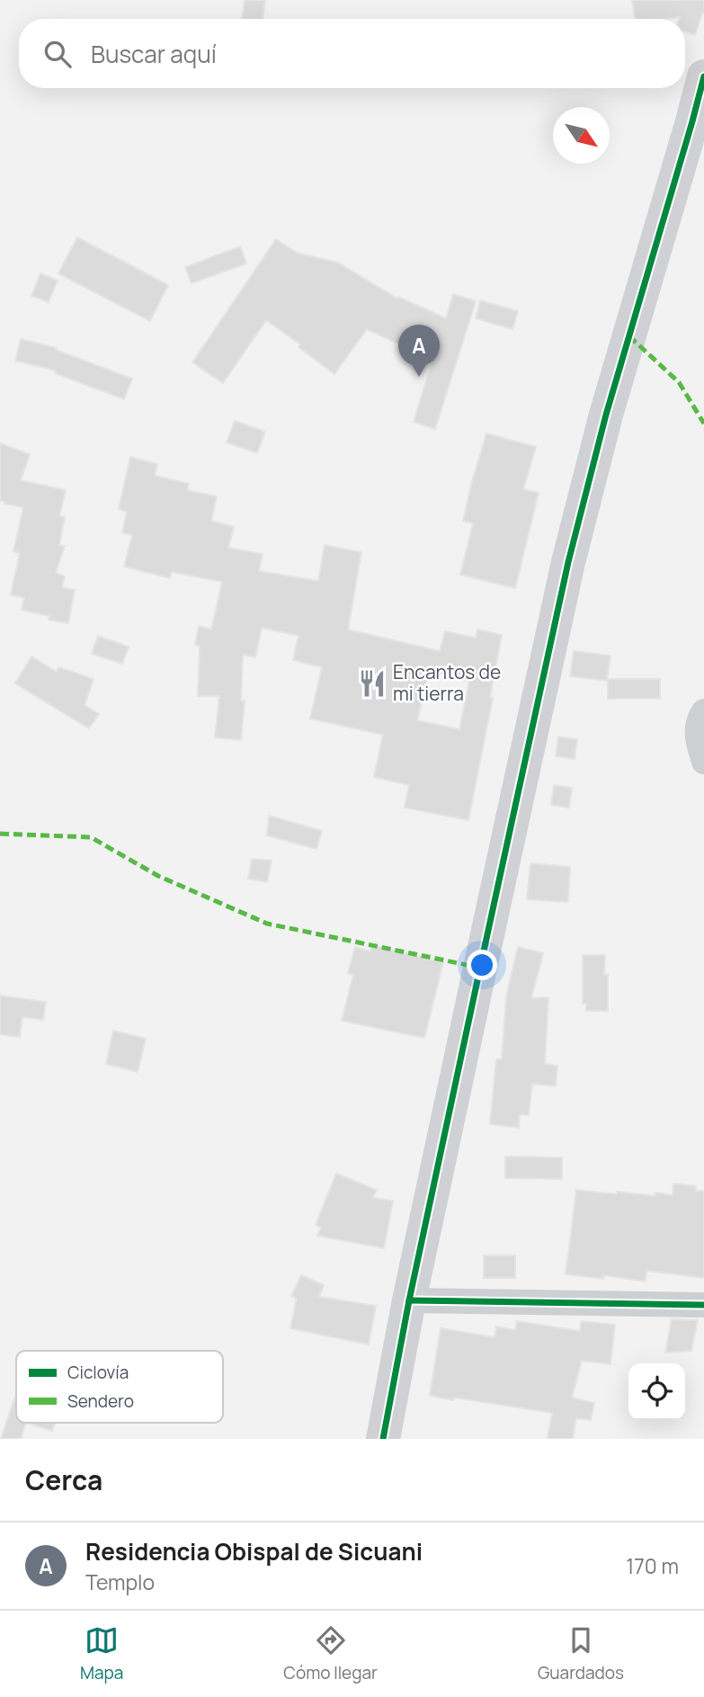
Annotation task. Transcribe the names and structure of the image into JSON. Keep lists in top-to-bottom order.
{
  "places": {
    "restaurant": ["Encantos de mi tierra"]
  },
  "legend": ["Ciclovía", "Sendero"],
  "north": "bottom right",
  "page": {
    "search": "Buscar aquí",
    "pins": "A",
    "heading": "Cerca",
    "list": [
      {
        "mark": "A",
        "name": "Residencia Obispal de Sicuani",
        "note": "Templo",
        "value": "170 m"
      }
    ],
    "nav": ["Mapa", "Cómo llegar", "Guardados"]
  }
}
